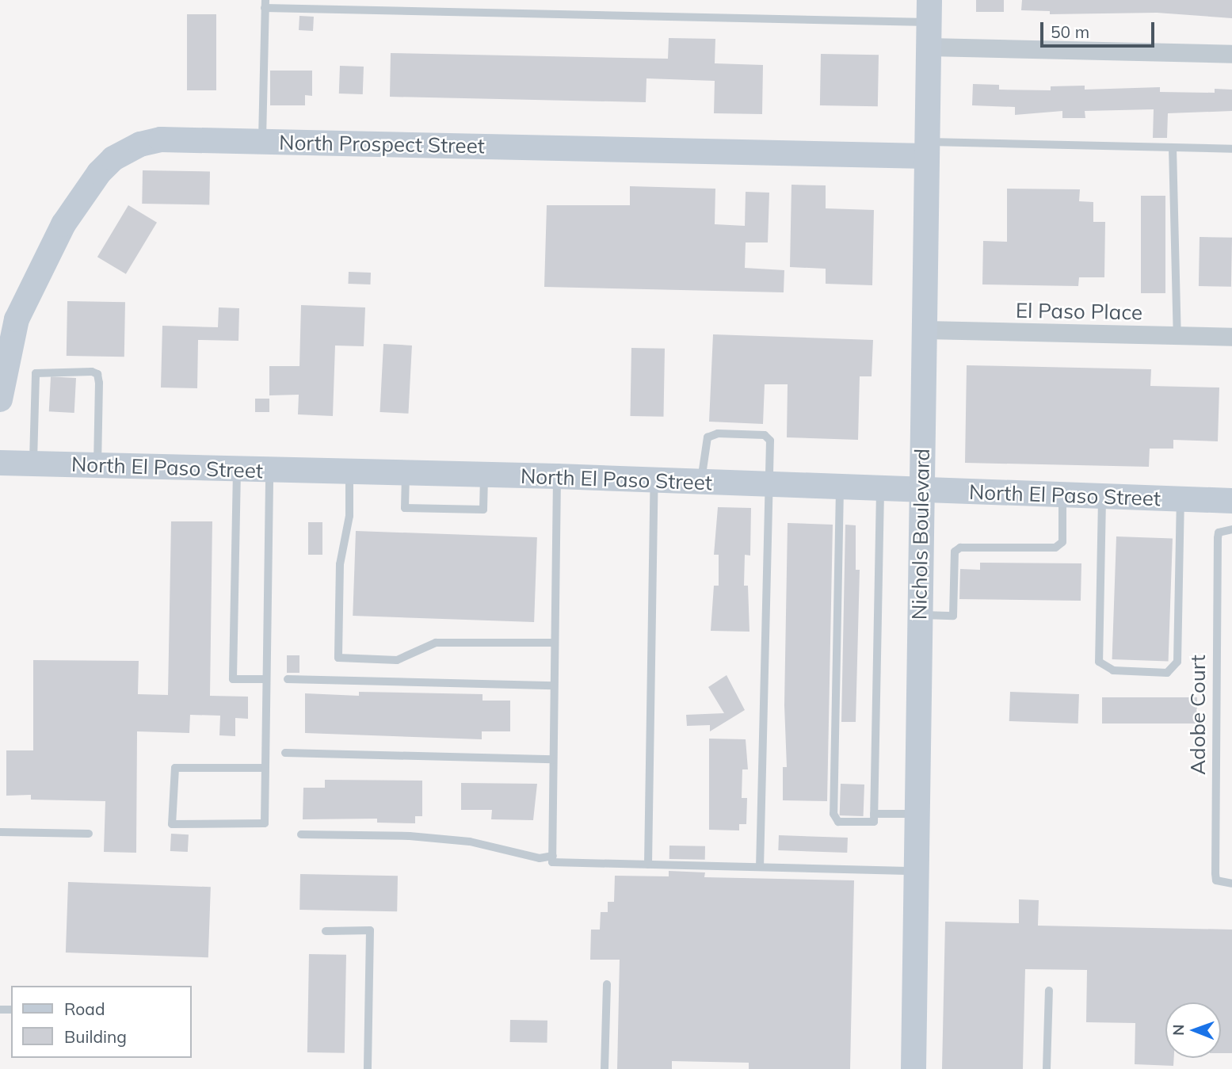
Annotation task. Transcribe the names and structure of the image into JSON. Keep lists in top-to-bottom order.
{
  "streets": {
    "street": [
      "North Prospect Street",
      "El Paso Place",
      "North El Paso Street",
      "Nichols Boulevard"
    ],
    "lane": ["Adobe Court"]
  },
  "crossings": [
    ["North Prospect Street", "Nichols Boulevard"],
    ["El Paso Place", "Nichols Boulevard"],
    ["North El Paso Street", "Nichols Boulevard"]
  ],
  "legend": ["Road", "Building"],
  "scale_bar": "50 m",
  "north": "left"
}
